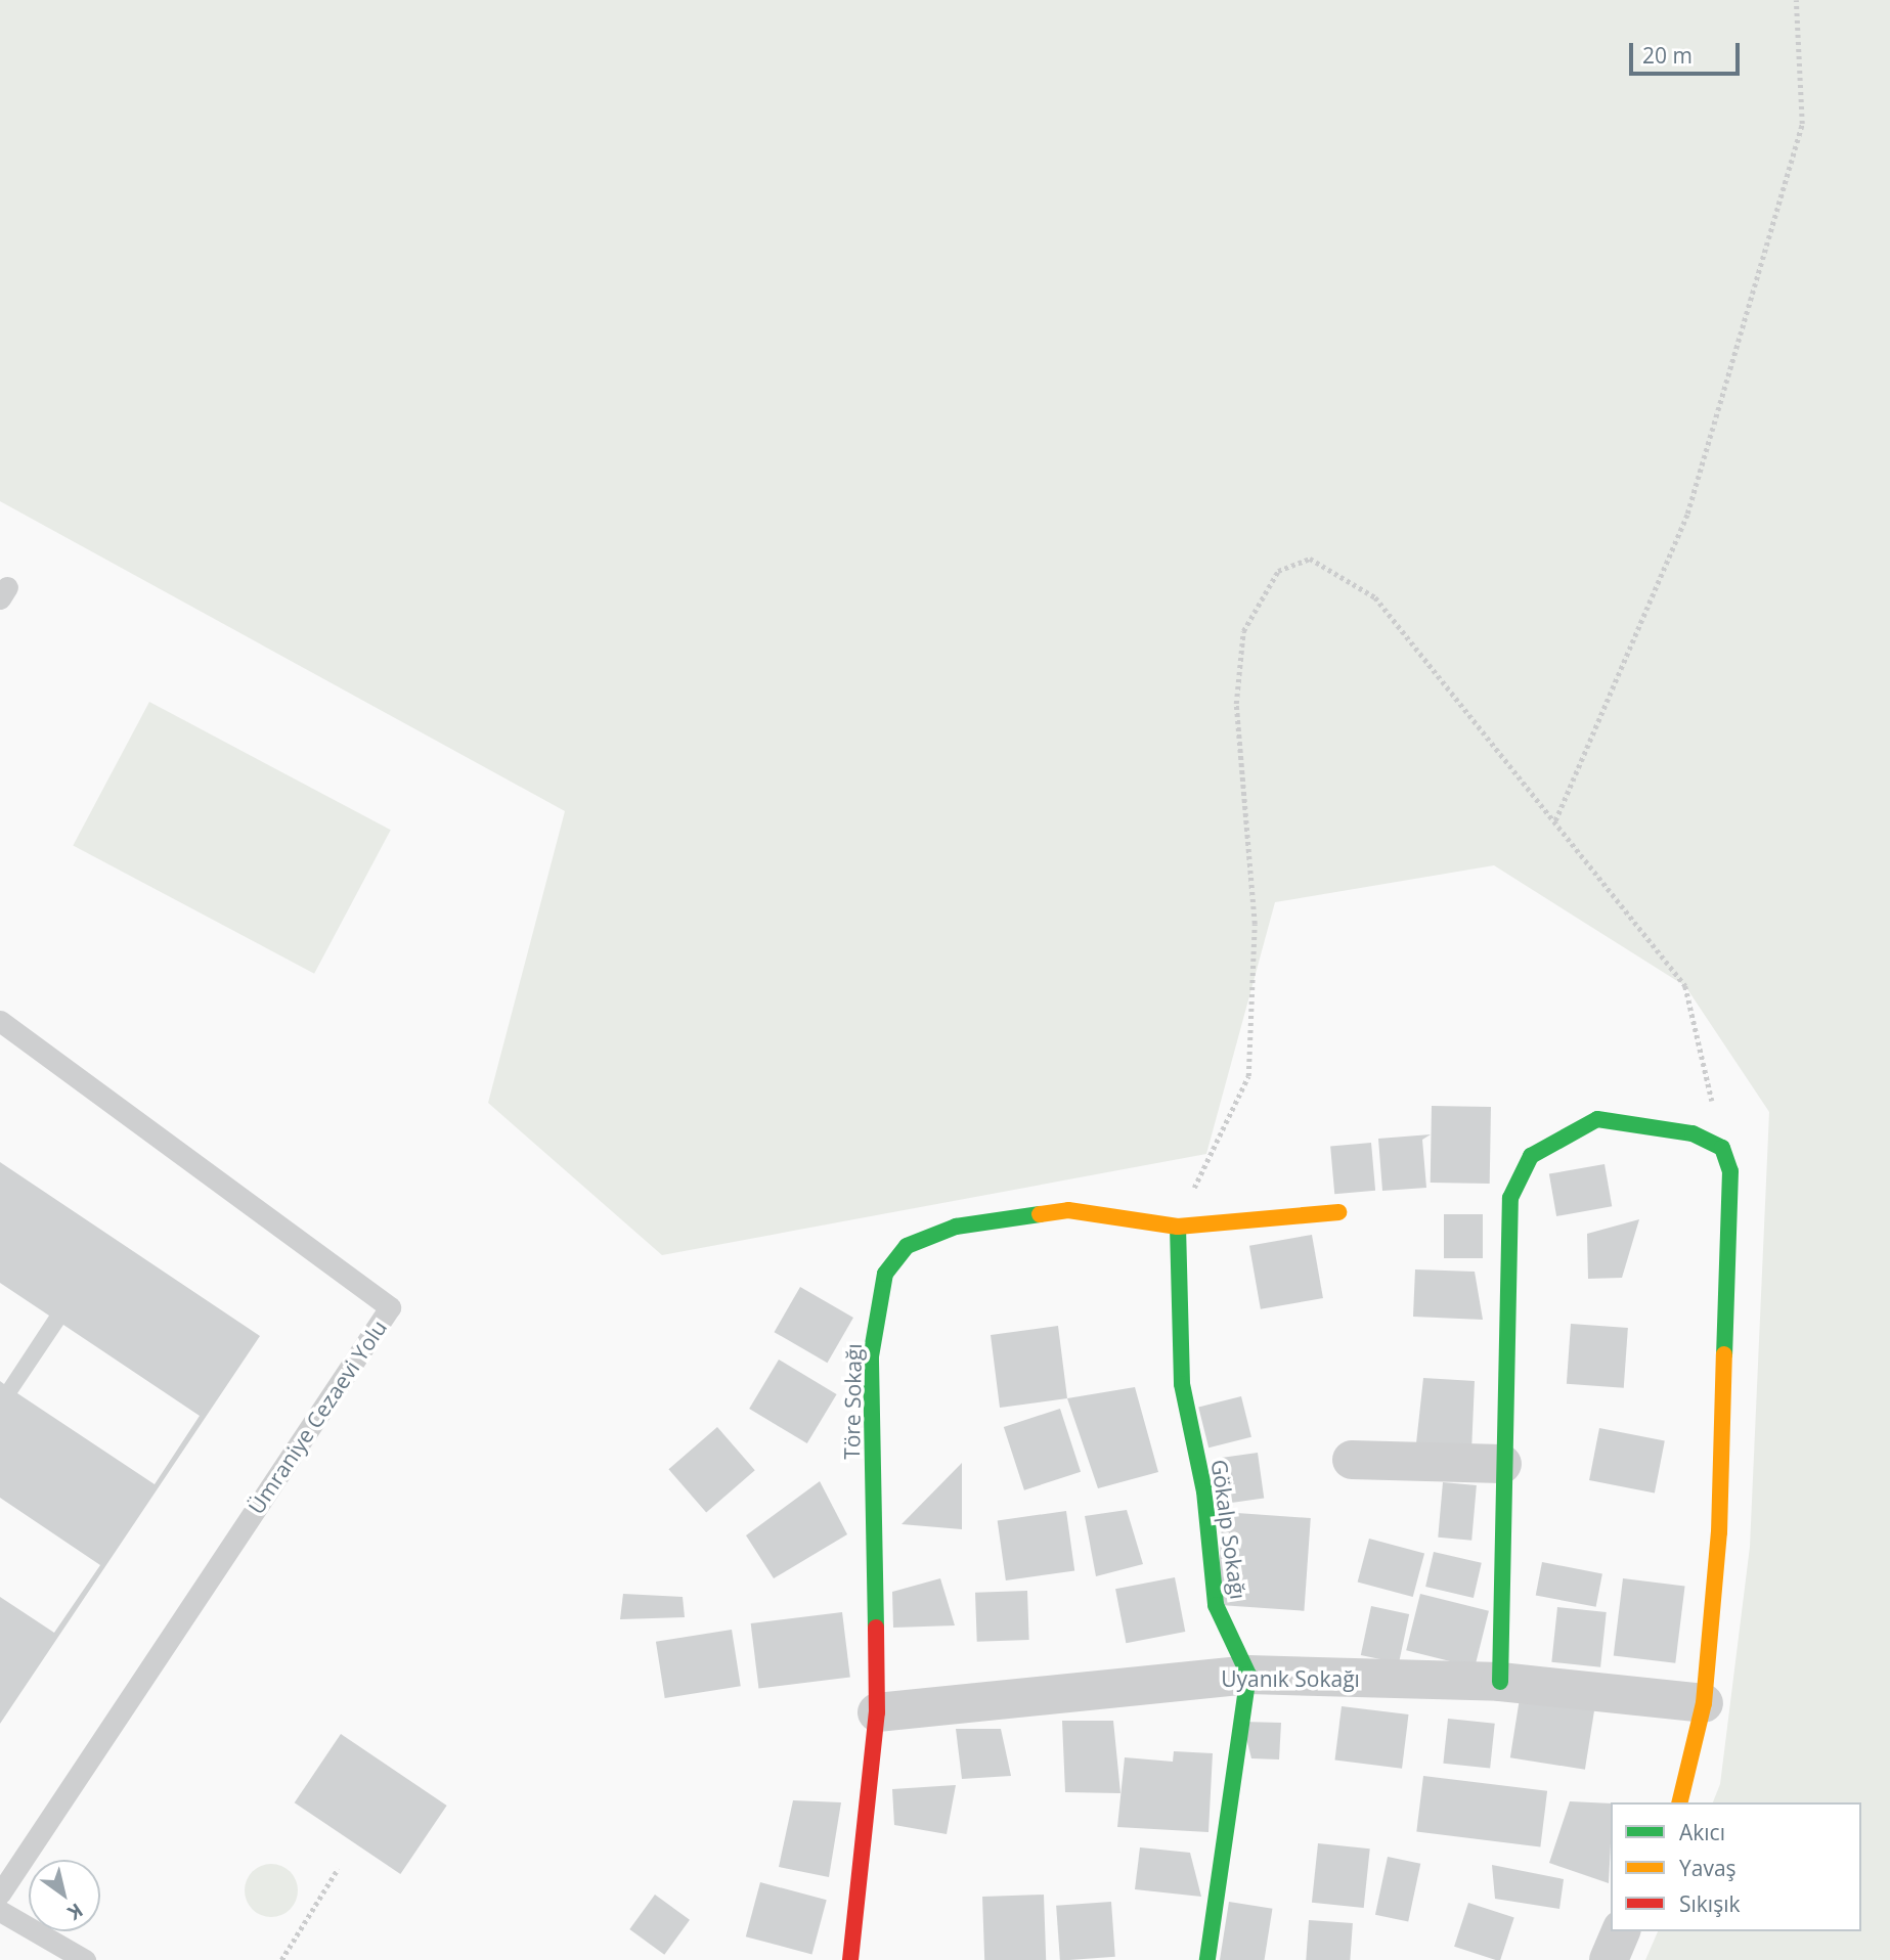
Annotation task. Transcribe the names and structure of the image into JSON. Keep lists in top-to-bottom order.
{
  "streets": {
    "street": ["Töre Sokağı", "Gökalp Sokağı", "Uyanık Sokağı"],
    "lane": ["Ümraniye Cezaevi Yolu"]
  },
  "crossings": [
    ["Töre Sokağı", "Gökalp Sokağı"],
    ["Töre Sokağı", "Uyanık Sokağı"],
    ["Gökalp Sokağı", "Uyanık Sokağı"]
  ],
  "legend": ["Akıcı", "Yavaş", "Sıkışık"],
  "scale_bar": "20 m",
  "north": "bottom right"
}
